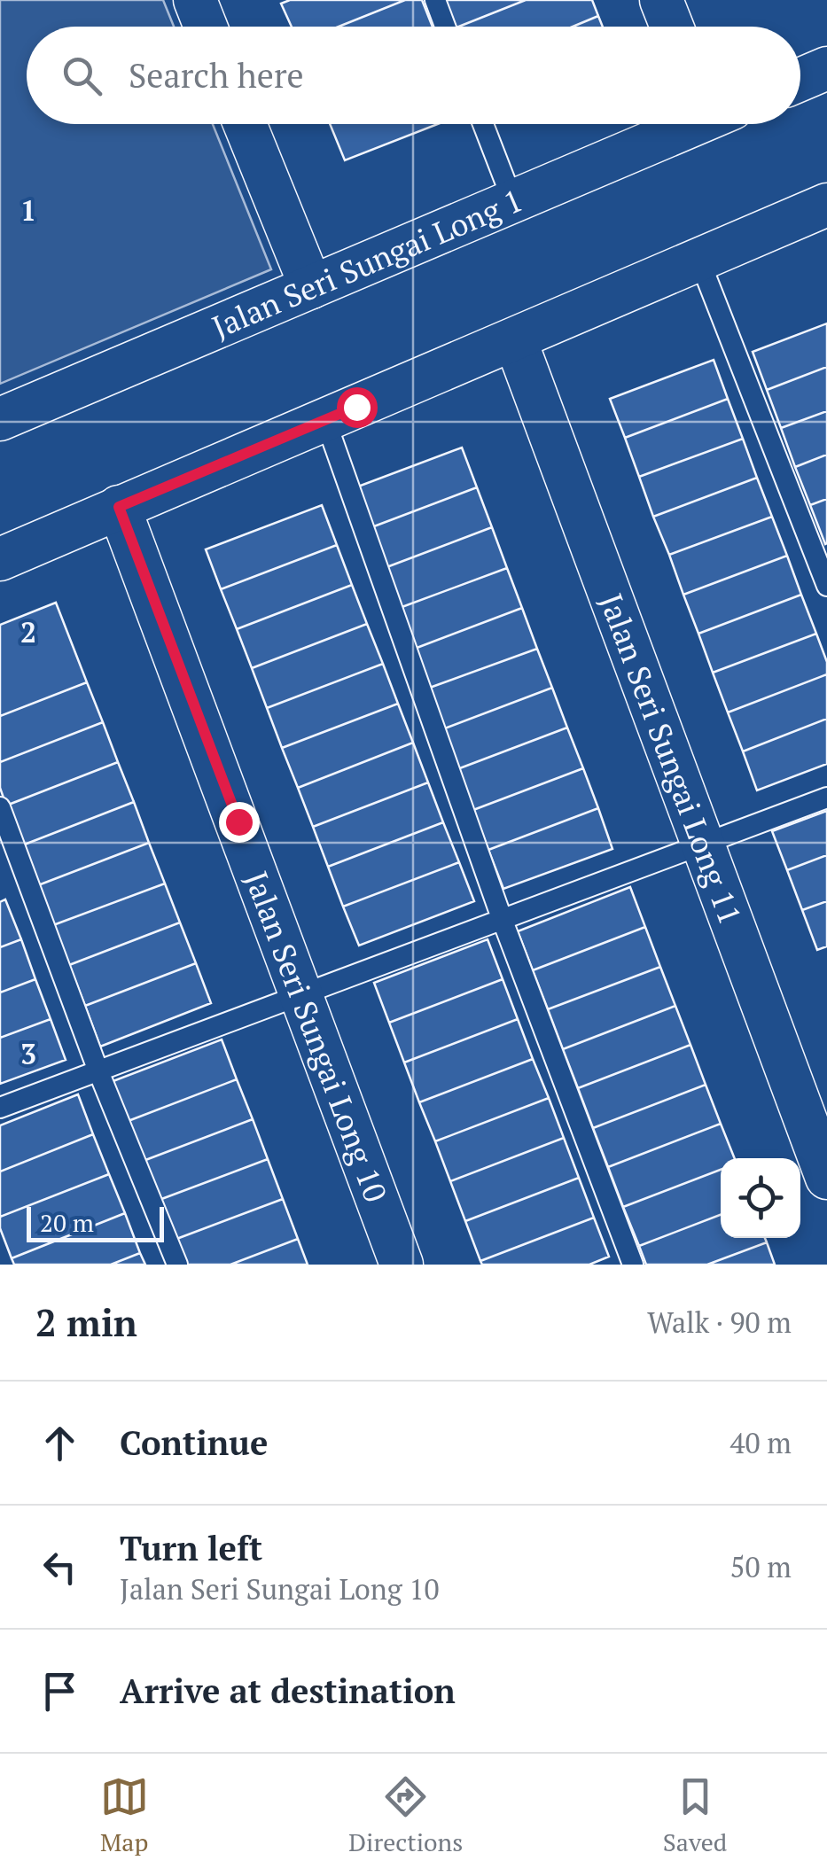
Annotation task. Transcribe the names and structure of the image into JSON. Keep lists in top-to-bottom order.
{
  "streets": {
    "street": ["Jalan Seri Sungai Long 1", "Jalan Seri Sungai Long 11", "Jalan Seri Sungai Long 10"]
  },
  "scale_bar": "20 m",
  "page": {
    "search": "Search here",
    "scale": "20 m",
    "heading": ["2 min", "Walk · 90 m"],
    "list": [
      ["Continue", "40 m"],
      ["Turn left", "Jalan Seri Sungai Long 10", "50 m"],
      "Arrive at destination"
    ],
    "nav": ["Map", "Directions", "Saved"]
  },
  "grid": {
    "rows": ["1", "2", "3"]
  }
}
